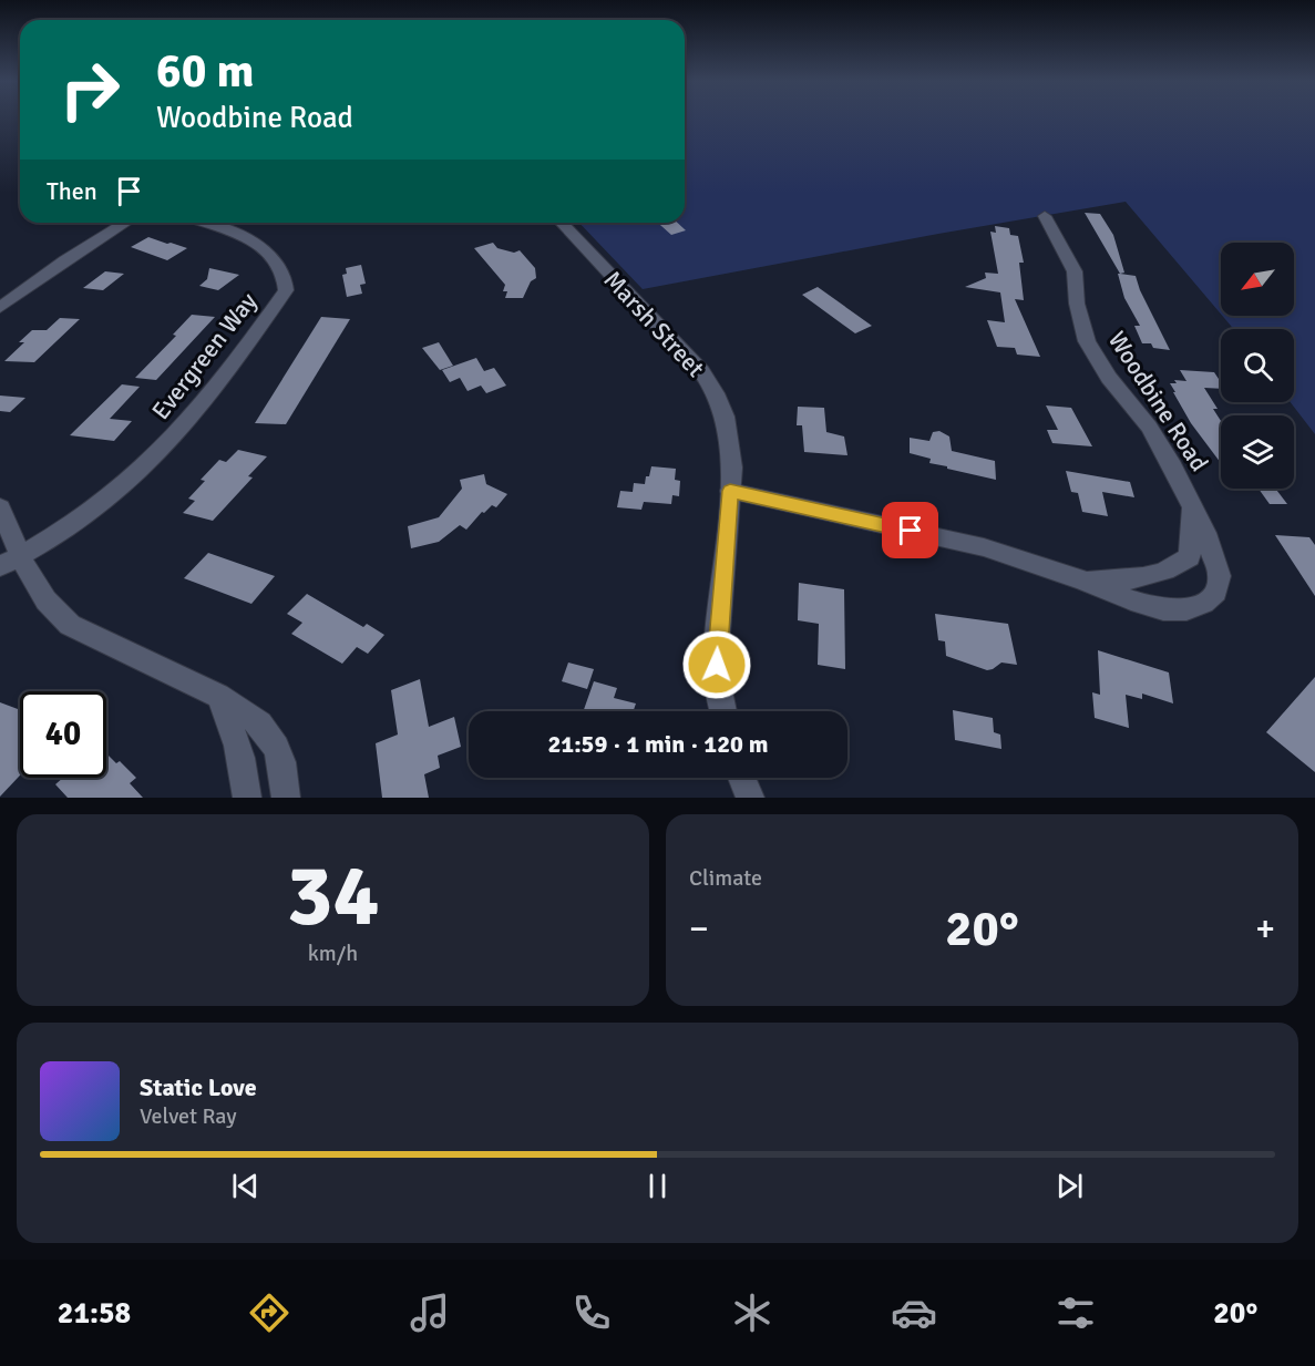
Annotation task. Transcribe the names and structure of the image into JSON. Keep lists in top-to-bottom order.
{
  "streets": {
    "street": ["Marsh Street", "Evergreen Way", "Woodbine Road"]
  },
  "crossings": [
    ["Marsh Street", "Woodbine Road"]
  ],
  "north": "bottom left",
  "page": {
    "turn": ["60 m", "Woodbine Road"],
    "then": "Then",
    "limit": "40",
    "trip": "21:59 · 1 min · 120 m",
    "tile": [
      ["34", "km/h"],
      "Climate"
    ],
    "heat": ["−", "20°", "+"],
    "song": ["Static Love", "Velvet Ray"],
    "tabs": ["21:58", "20°"]
  }
}
